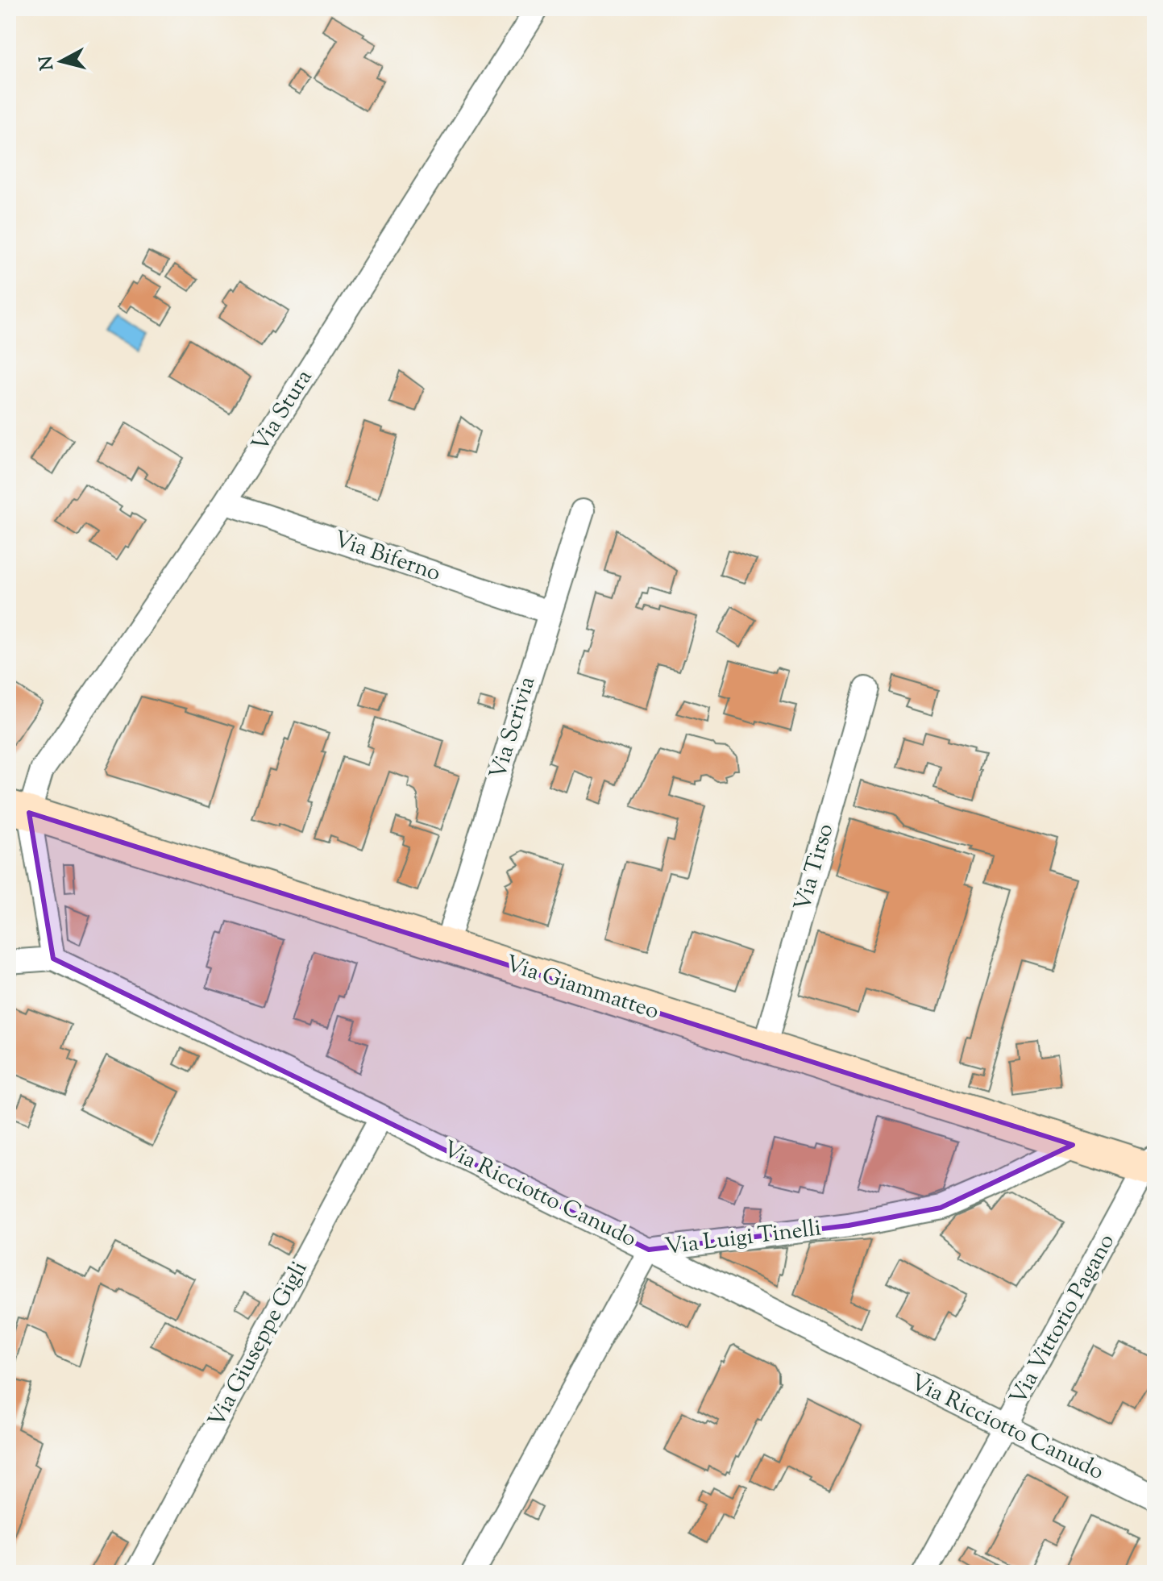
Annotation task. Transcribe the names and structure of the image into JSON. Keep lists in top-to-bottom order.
{
  "streets": {
    "street": [
      "Via Stura",
      "Via Biferno",
      "Via Scrivia",
      "Via Tirso",
      "Via Giammatteo",
      "Via Ricciotto Canudo",
      "Via Luigi Tinelli",
      "Via Vittorio Pagano",
      "Via Giuseppe Gigli"
    ]
  },
  "crossings": [
    ["Via Stura", "Via Biferno"],
    ["Via Stura", "Via Giammatteo"],
    ["Via Biferno", "Via Scrivia"],
    ["Via Scrivia", "Via Giammatteo"],
    ["Via Tirso", "Via Giammatteo"],
    ["Via Giammatteo", "Via Luigi Tinelli"],
    ["Via Giammatteo", "Via Vittorio Pagano"],
    ["Via Ricciotto Canudo", "Via Luigi Tinelli"],
    ["Via Ricciotto Canudo", "Via Vittorio Pagano"],
    ["Via Ricciotto Canudo", "Via Giuseppe Gigli"]
  ],
  "north": "left"
}
